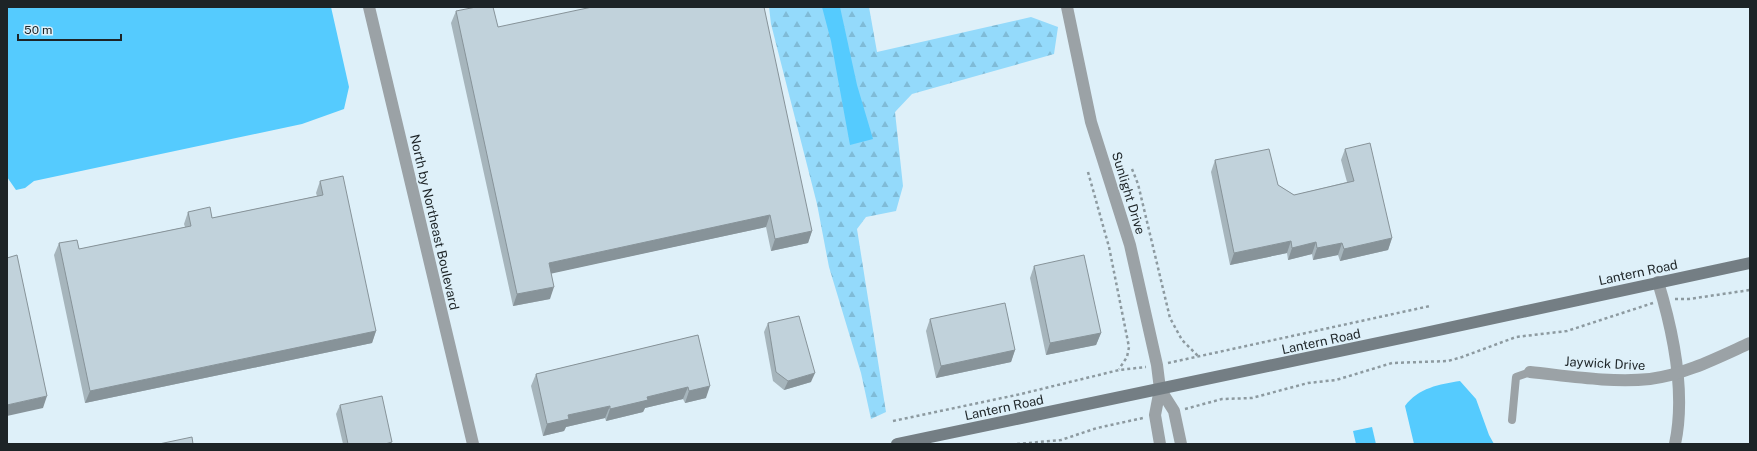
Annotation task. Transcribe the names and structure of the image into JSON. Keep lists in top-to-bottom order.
{
  "streets": {
    "street": [
      "Sunlight Drive",
      "North by Northeast Boulevard",
      "Lantern Road",
      "Jaywick Drive"
    ]
  },
  "crossings": [
    ["Sunlight Drive", "Lantern Road"]
  ],
  "scale_bar": "50 m"
}
